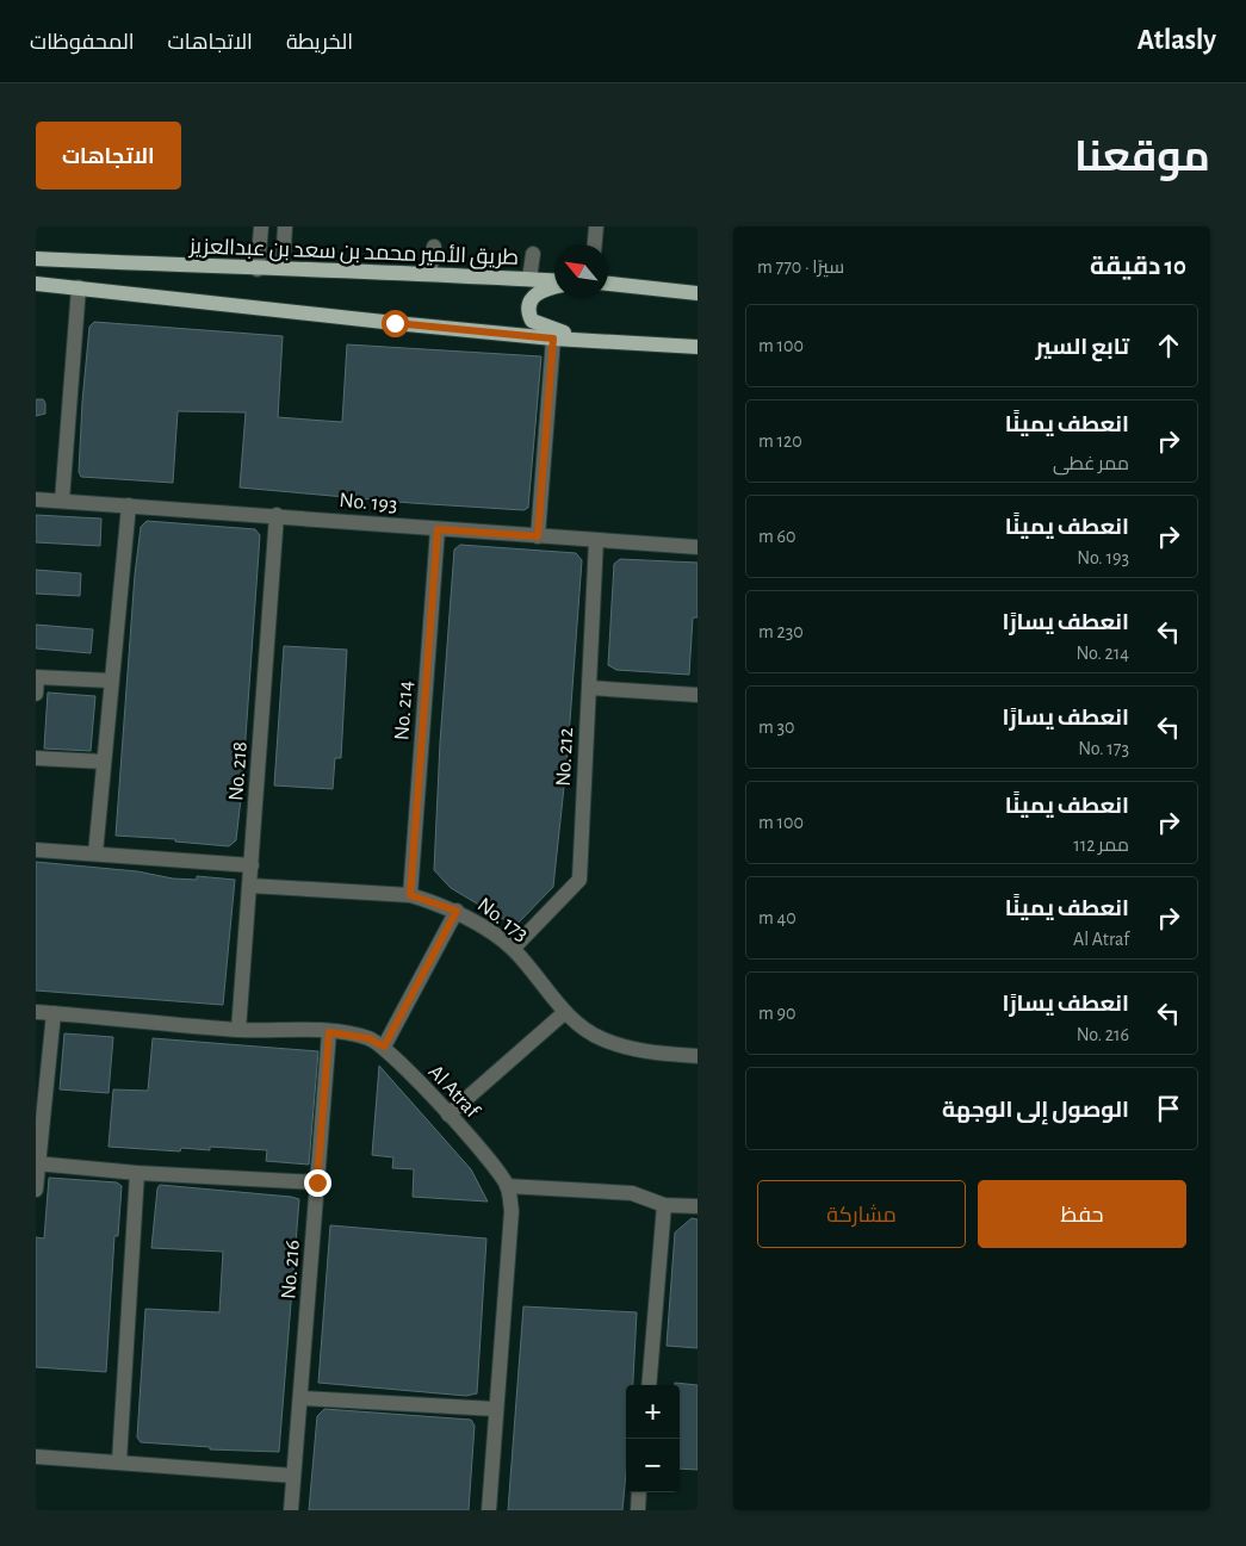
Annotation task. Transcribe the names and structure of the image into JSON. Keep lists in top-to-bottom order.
{
  "streets": {
    "main road": ["طريق الأمير محمد بن سعد بن عبدالعزيز"],
    "street": [
      "No. 193",
      "No. 214",
      "No. 212",
      "No. 218",
      "No. 173",
      "Al Atraf",
      "No. 216"
    ]
  },
  "crossings": [
    ["No. 193", "No. 214"],
    ["No. 193", "No. 212"],
    ["No. 193", "No. 218"],
    ["No. 214", "No. 173"],
    ["No. 212", "No. 173"],
    ["No. 218", "No. 173"],
    ["No. 218", "Al Atraf"],
    ["Al Atraf", "No. 216"]
  ],
  "north": "top left",
  "page": {
    "header": "Atlasly",
    "nav": ["الخريطة", "الاتجاهات", "المحفوظات"],
    "title": "موقعنا",
    "buttons": [
      "الاتجاهات",
      ["حفظ", "مشاركة"]
    ],
    "heading": ["10 دقيقة", "سيرًا · 770 m"],
    "list": [
      ["تابع السير", "100 m"],
      ["انعطف يمينًا", "ممر غطى", "120 m"],
      ["انعطف يمينًا", "No. 193", "60 m"],
      ["انعطف يسارًا", "No. 214", "230 m"],
      ["انعطف يسارًا", "No. 173", "30 m"],
      ["انعطف يمينًا", "ممر 112", "100 m"],
      ["انعطف يمينًا", "Al Atraf", "40 m"],
      ["انعطف يسارًا", "No. 216", "90 m"],
      "الوصول إلى الوجهة"
    ],
    "map_buttons": ["+", "−"]
  }
}
